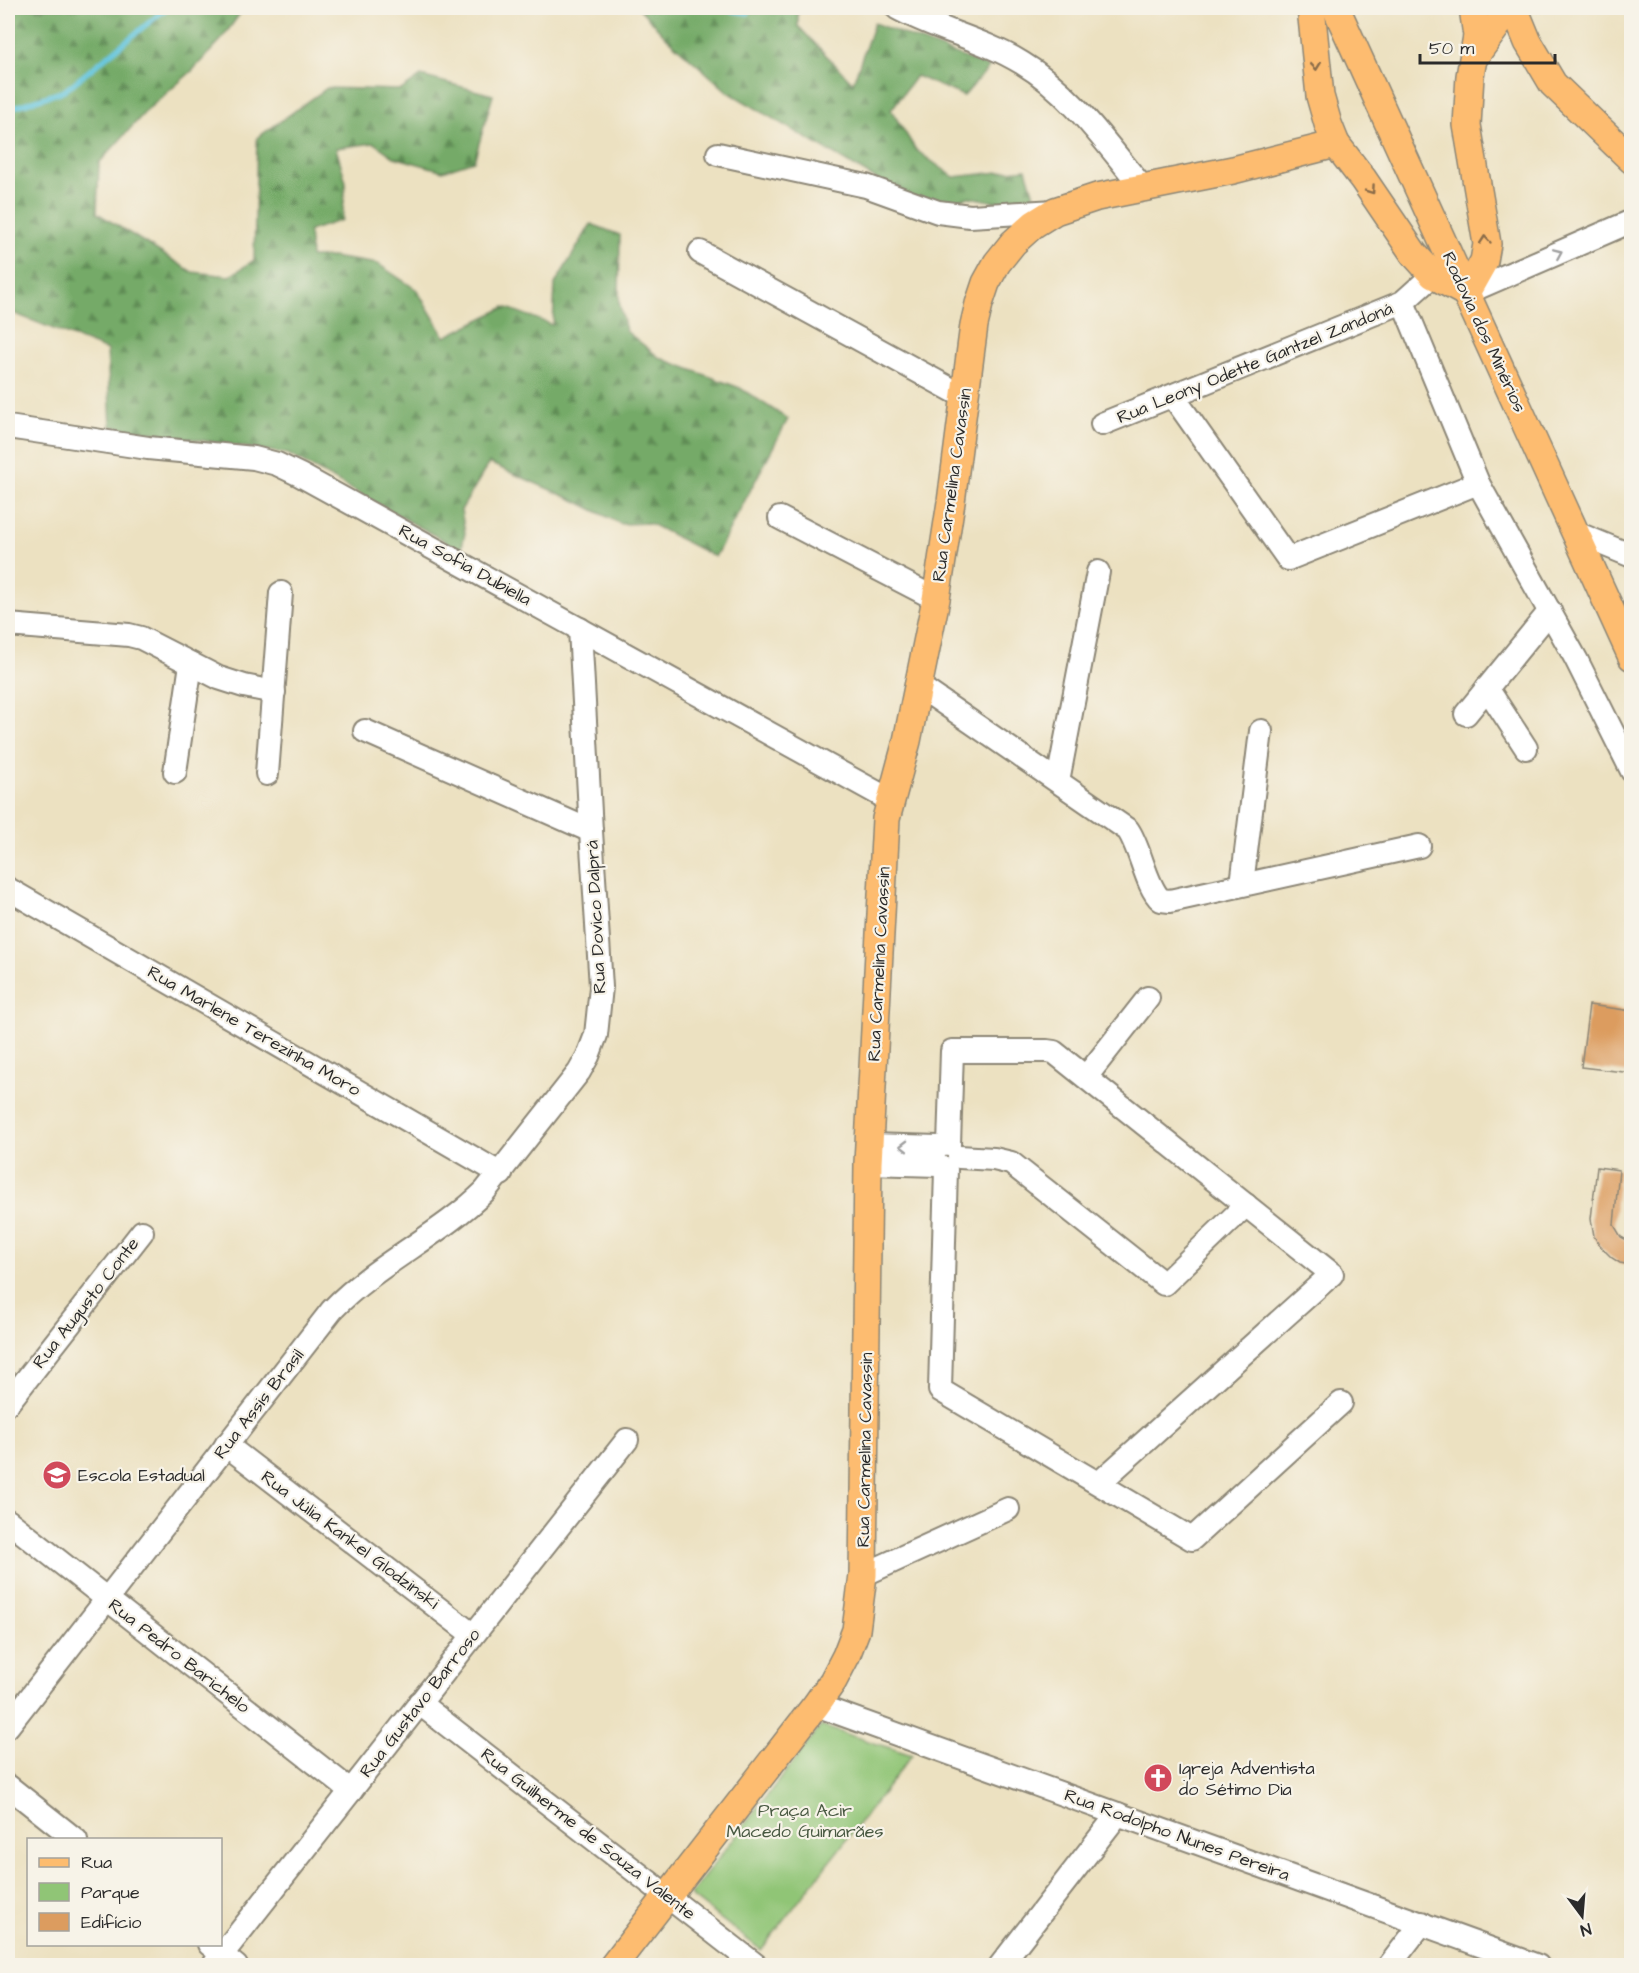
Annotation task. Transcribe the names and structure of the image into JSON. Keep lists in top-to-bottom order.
{
  "streets": {
    "main road": ["Rodovia dos Minérios", "Rua Carmelina Cavassin"],
    "street": [
      "Rua Leony Odette Gantzel Zandoná",
      "Rua Sofia Dubiella",
      "Rua Dovico Dalprá",
      "Rua Marlene Terezinha Moro",
      "Rua Augusto Conte",
      "Rua Assis Brasil",
      "Rua Júlia Kankel Glodzinski",
      "Rua Pedro Barichelo",
      "Rua Gustavo Barroso",
      "Rua Guilherme de Souza Valente",
      "Rua Rodolpho Nunes Pereira"
    ]
  },
  "crossings": [
    ["Rua Carmelina Cavassin", "Rua Sofia Dubiella"],
    ["Rua Carmelina Cavassin", "Rua Guilherme de Souza Valente"],
    ["Rua Carmelina Cavassin", "Rua Rodolpho Nunes Pereira"],
    ["Rua Sofia Dubiella", "Rua Dovico Dalprá"],
    ["Rua Dovico Dalprá", "Rua Marlene Terezinha Moro"],
    ["Rua Dovico Dalprá", "Rua Assis Brasil"],
    ["Rua Marlene Terezinha Moro", "Rua Assis Brasil"],
    ["Rua Assis Brasil", "Rua Júlia Kankel Glodzinski"],
    ["Rua Assis Brasil", "Rua Pedro Barichelo"],
    ["Rua Júlia Kankel Glodzinski", "Rua Gustavo Barroso"],
    ["Rua Pedro Barichelo", "Rua Gustavo Barroso"],
    ["Rua Gustavo Barroso", "Rua Guilherme de Souza Valente"]
  ],
  "parks": ["Praça Acir Macedo Guimarães"],
  "places": {
    "school or university": ["Escola Estadual"],
    "church": ["Igreja Adventista do Sétimo Dia"]
  },
  "legend": ["Rua", "Parque", "Edifício"],
  "scale_bar": "50 m",
  "north": "bottom"
}
